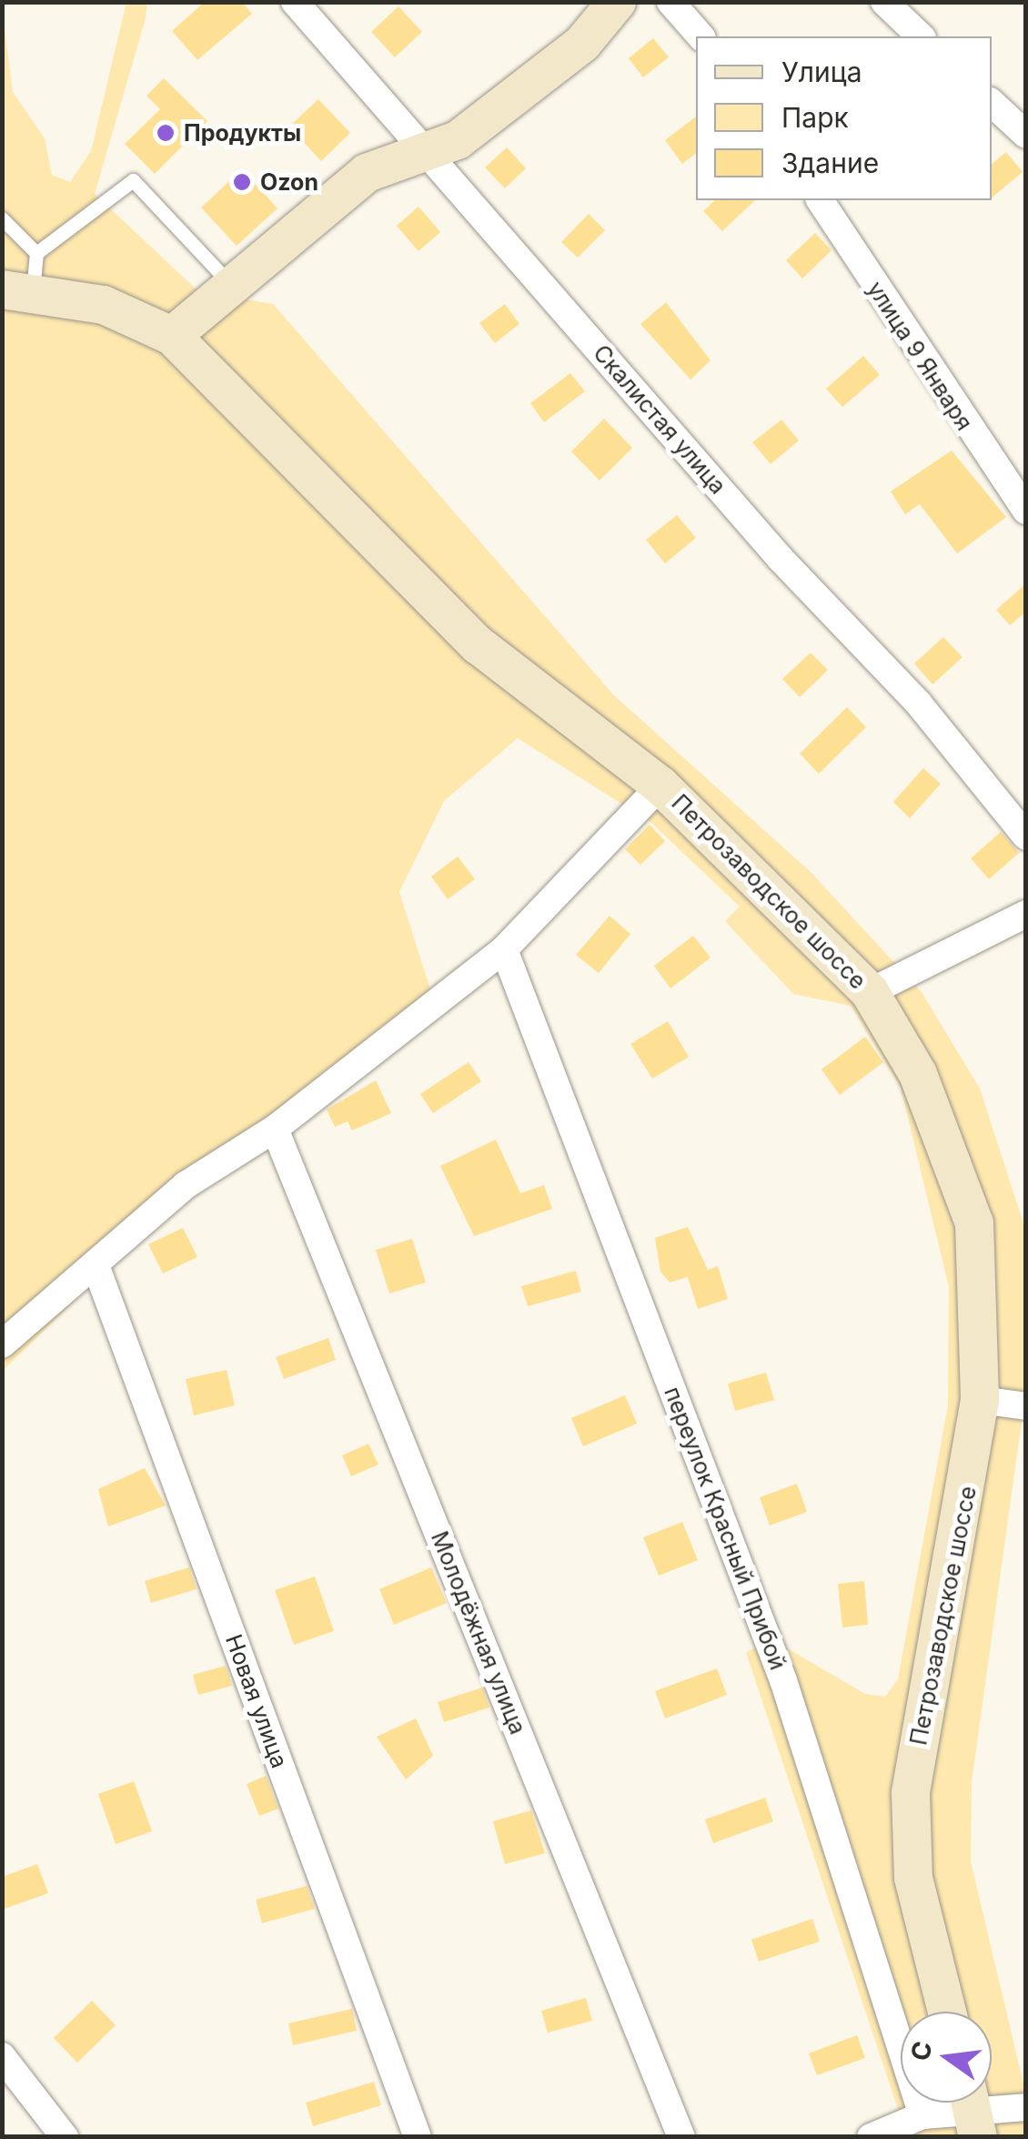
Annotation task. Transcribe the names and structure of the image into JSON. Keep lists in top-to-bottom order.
{
  "streets": {
    "main road": ["Петрозаводское шоссе"],
    "street": [
      "улица 9 Января",
      "Скалистая улица",
      "переулок Красный Прибой",
      "Молодёжная улица",
      "Новая улица"
    ]
  },
  "places": ["Продукты", "Ozon"],
  "legend": ["Улица", "Парк", "Здание"],
  "north": "left"
}
